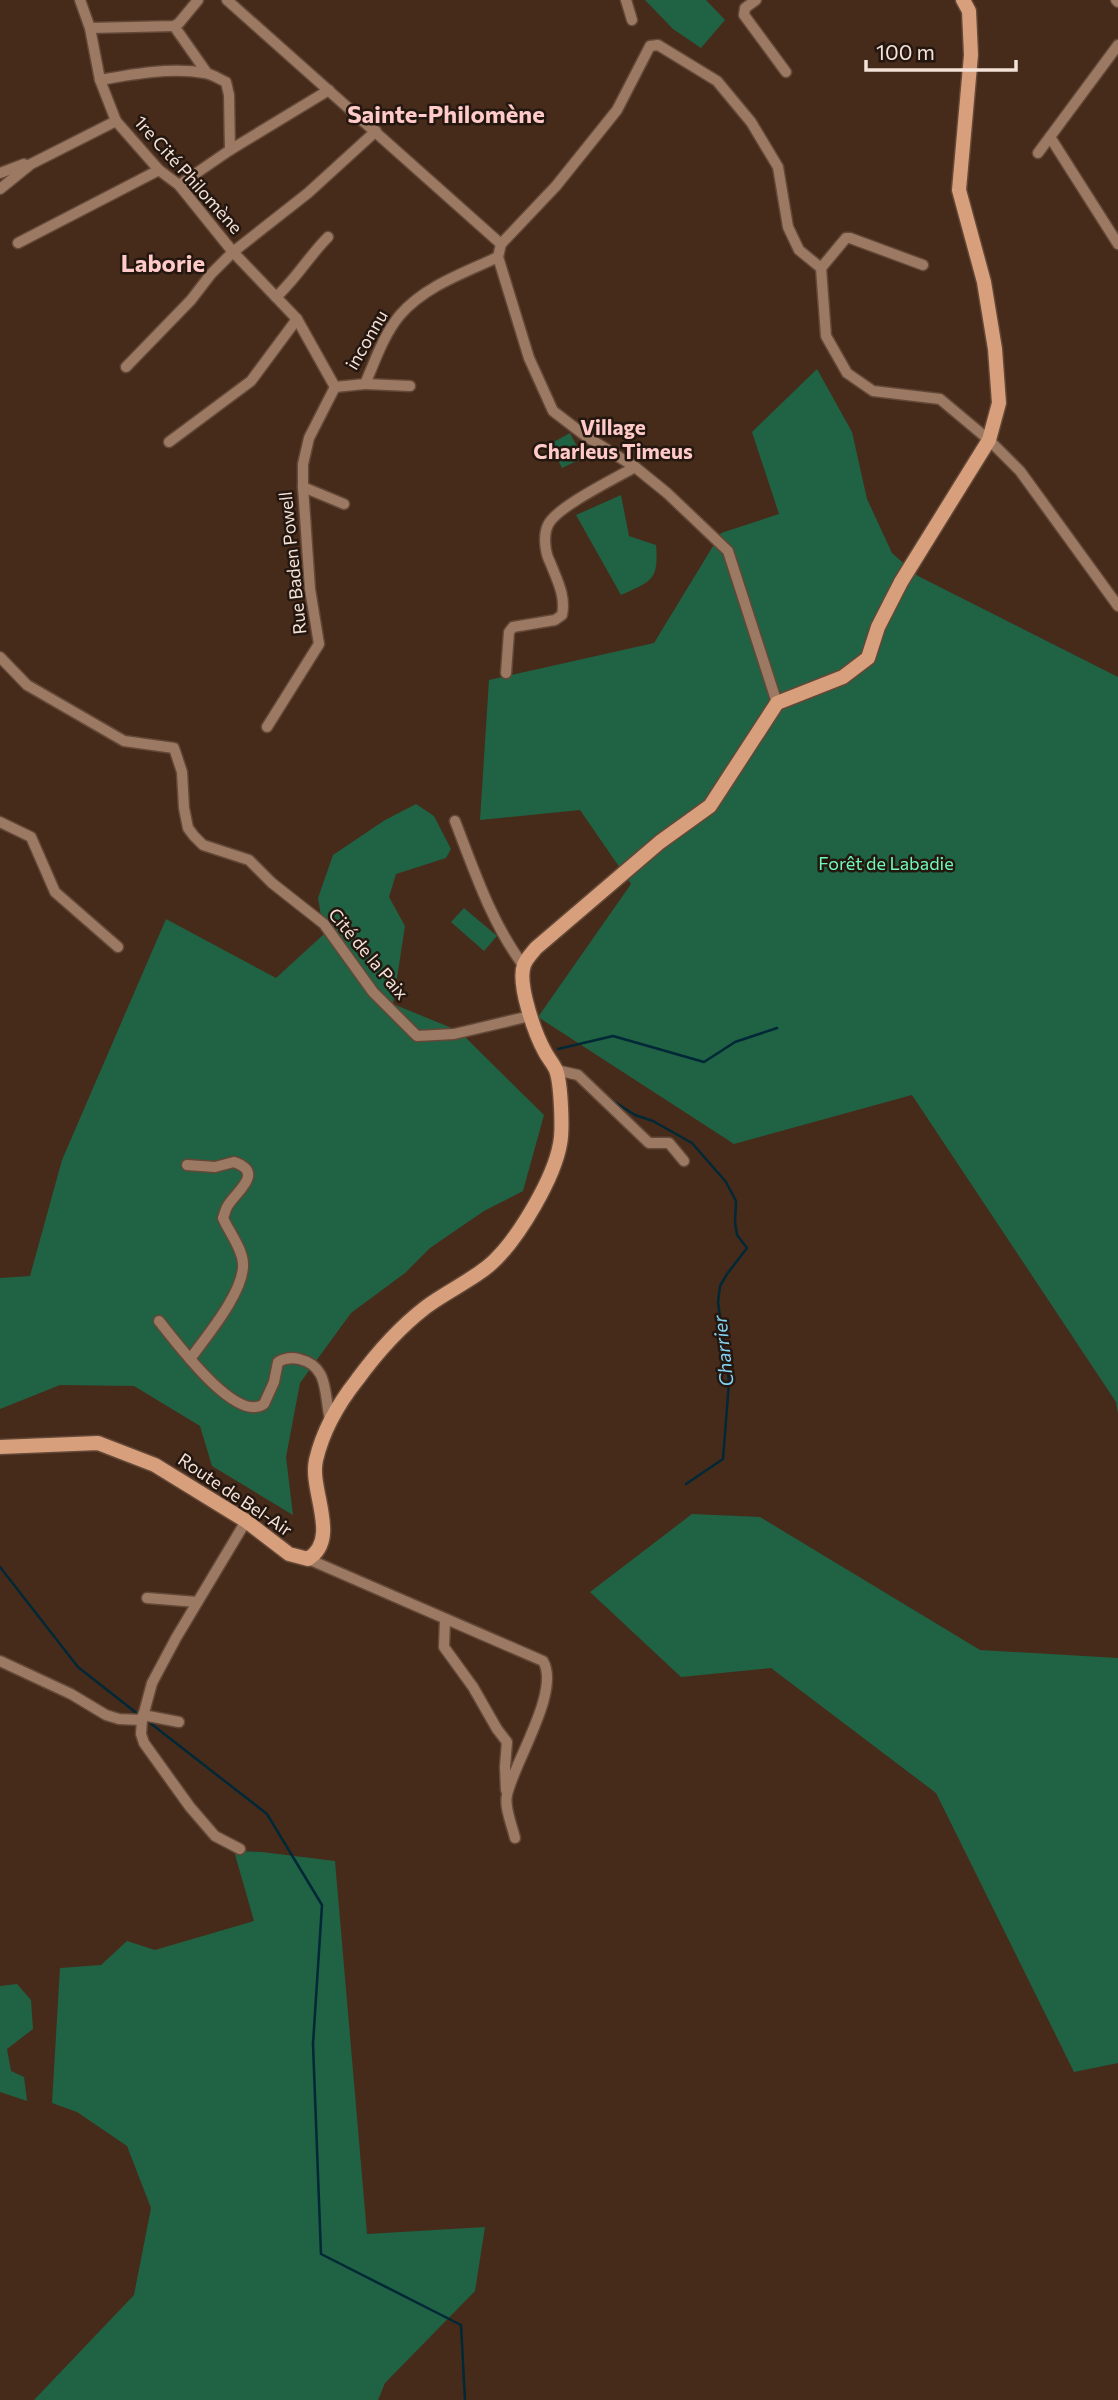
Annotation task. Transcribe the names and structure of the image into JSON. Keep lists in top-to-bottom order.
{
  "streets": {
    "street": [
      "1re Cité Philomène",
      "inconnu",
      "Rue Baden Powell",
      "Cité de la Paix",
      "Route de Bel-Air"
    ]
  },
  "crossings": [
    ["1re Cité Philomène", "inconnu"],
    ["1re Cité Philomène", "Rue Baden Powell"],
    ["inconnu", "Rue Baden Powell"]
  ],
  "districts": ["Sainte-Philomène", "Laborie", "Village Charleus Timeus"],
  "water": ["Charrier"],
  "parks": ["Forêt de Labadie"],
  "scale_bar": "100 m"
}
